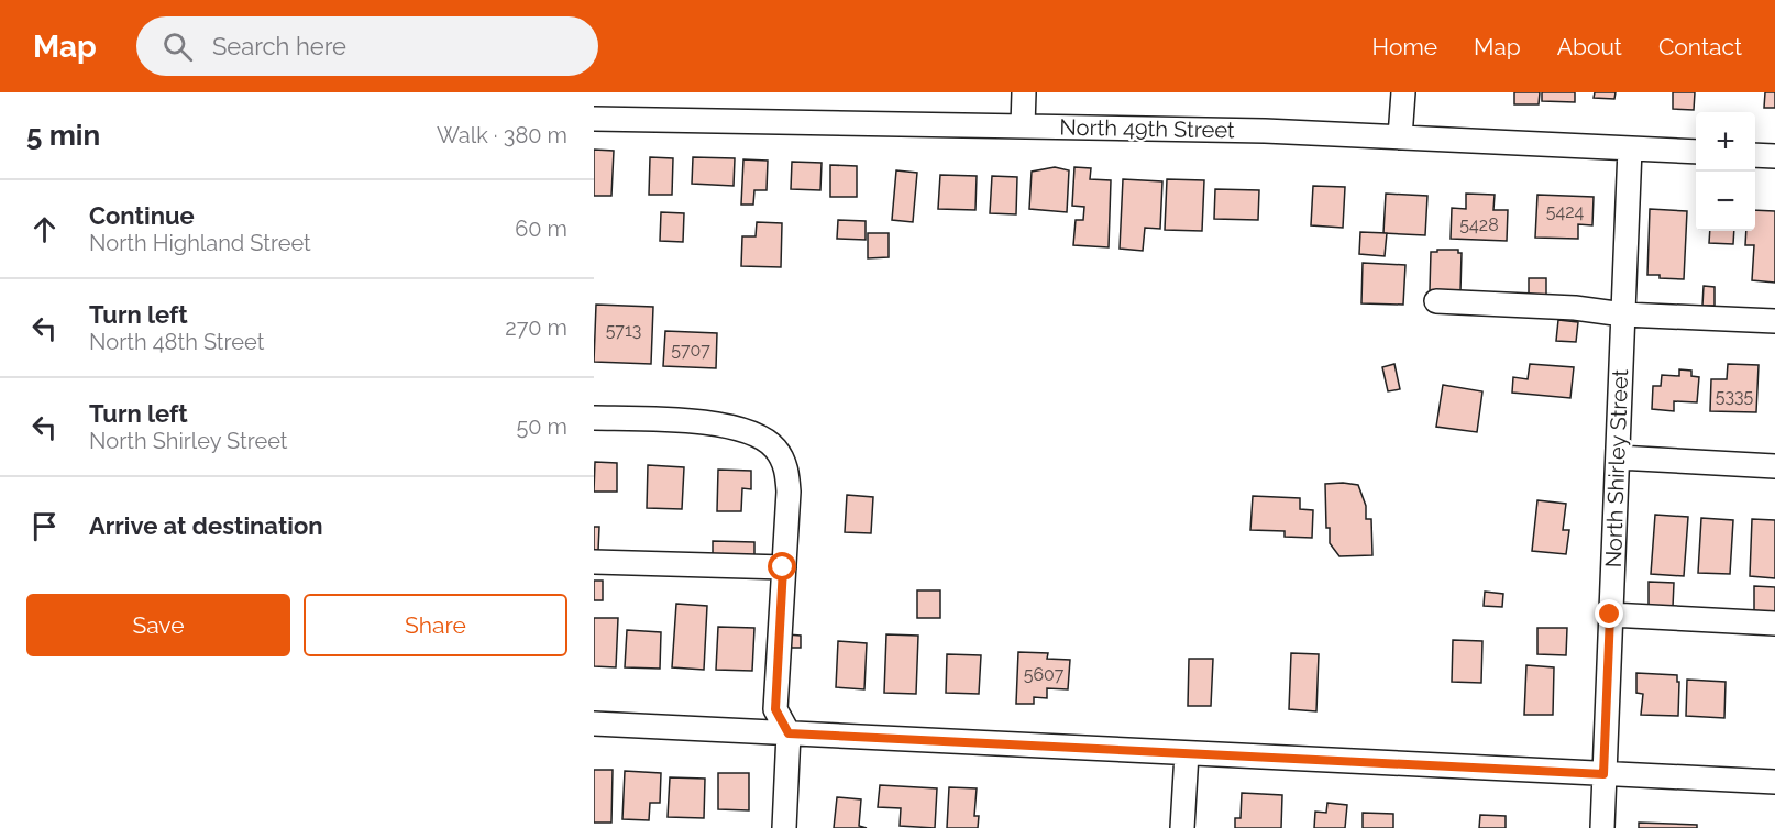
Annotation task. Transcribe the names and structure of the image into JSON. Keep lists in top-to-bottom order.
{
  "streets": {
    "street": ["North 49th Street", "North Shirley Street"]
  },
  "crossings": [
    ["North 49th Street", "North Shirley Street"]
  ],
  "house_numbers": [
    "5424",
    "5428",
    "5713",
    "5707",
    "5335",
    "5607"
  ],
  "page": {
    "header": "Map",
    "search": "Search here",
    "nav": [
      "Home",
      "Map",
      "About",
      "Contact"
    ],
    "heading": ["5 min", "Walk · 380 m"],
    "map_buttons": ["+", "−"],
    "list": [
      ["Continue", "North Highland Street", "60 m"],
      ["Turn left", "North 48th Street", "270 m"],
      ["Turn left", "North Shirley Street", "50 m"],
      "Arrive at destination"
    ],
    "buttons": ["Save", "Share"]
  }
}
